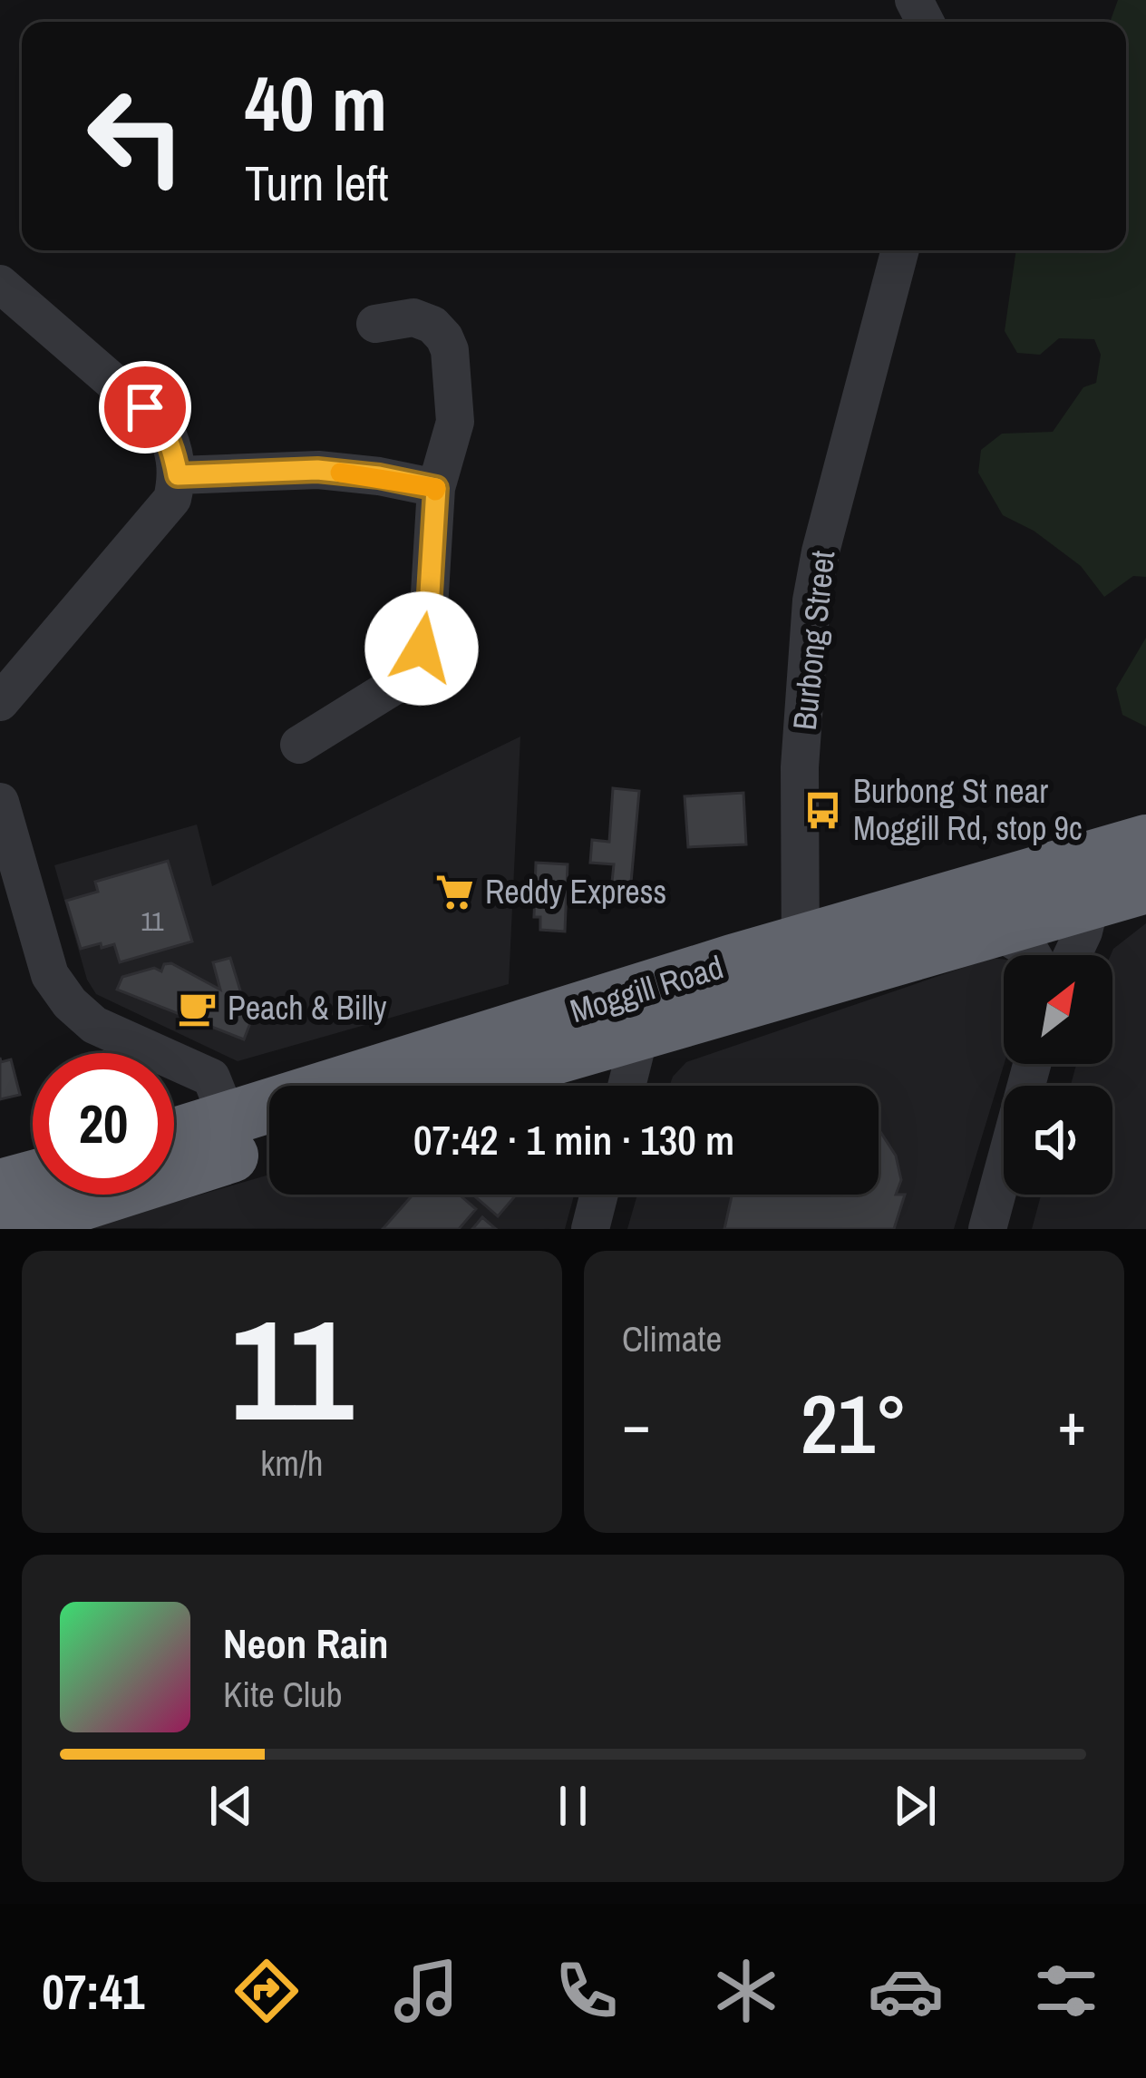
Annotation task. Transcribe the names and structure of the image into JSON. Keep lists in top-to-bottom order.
{
  "streets": {
    "highway": ["Moggill Road"],
    "street": ["Burbong Street"]
  },
  "crossings": [
    ["Burbong Street", "Moggill Road"]
  ],
  "places": {
    "bus stop": ["Burbong St near Moggill Rd, stop 9c"],
    "supermarket": ["Reddy Express"],
    "cafe": ["Peach & Billy"]
  },
  "house_numbers": ["11"],
  "north": "top right",
  "page": {
    "turn": ["40 m", "Turn left"],
    "limit": "20",
    "trip": "07:42 · 1 min · 130 m",
    "tile": [
      ["11", "km/h"],
      "Climate"
    ],
    "heat": ["−", "21°", "+"],
    "song": ["Neon Rain", "Kite Club"],
    "tabs": "07:41"
  }
}
